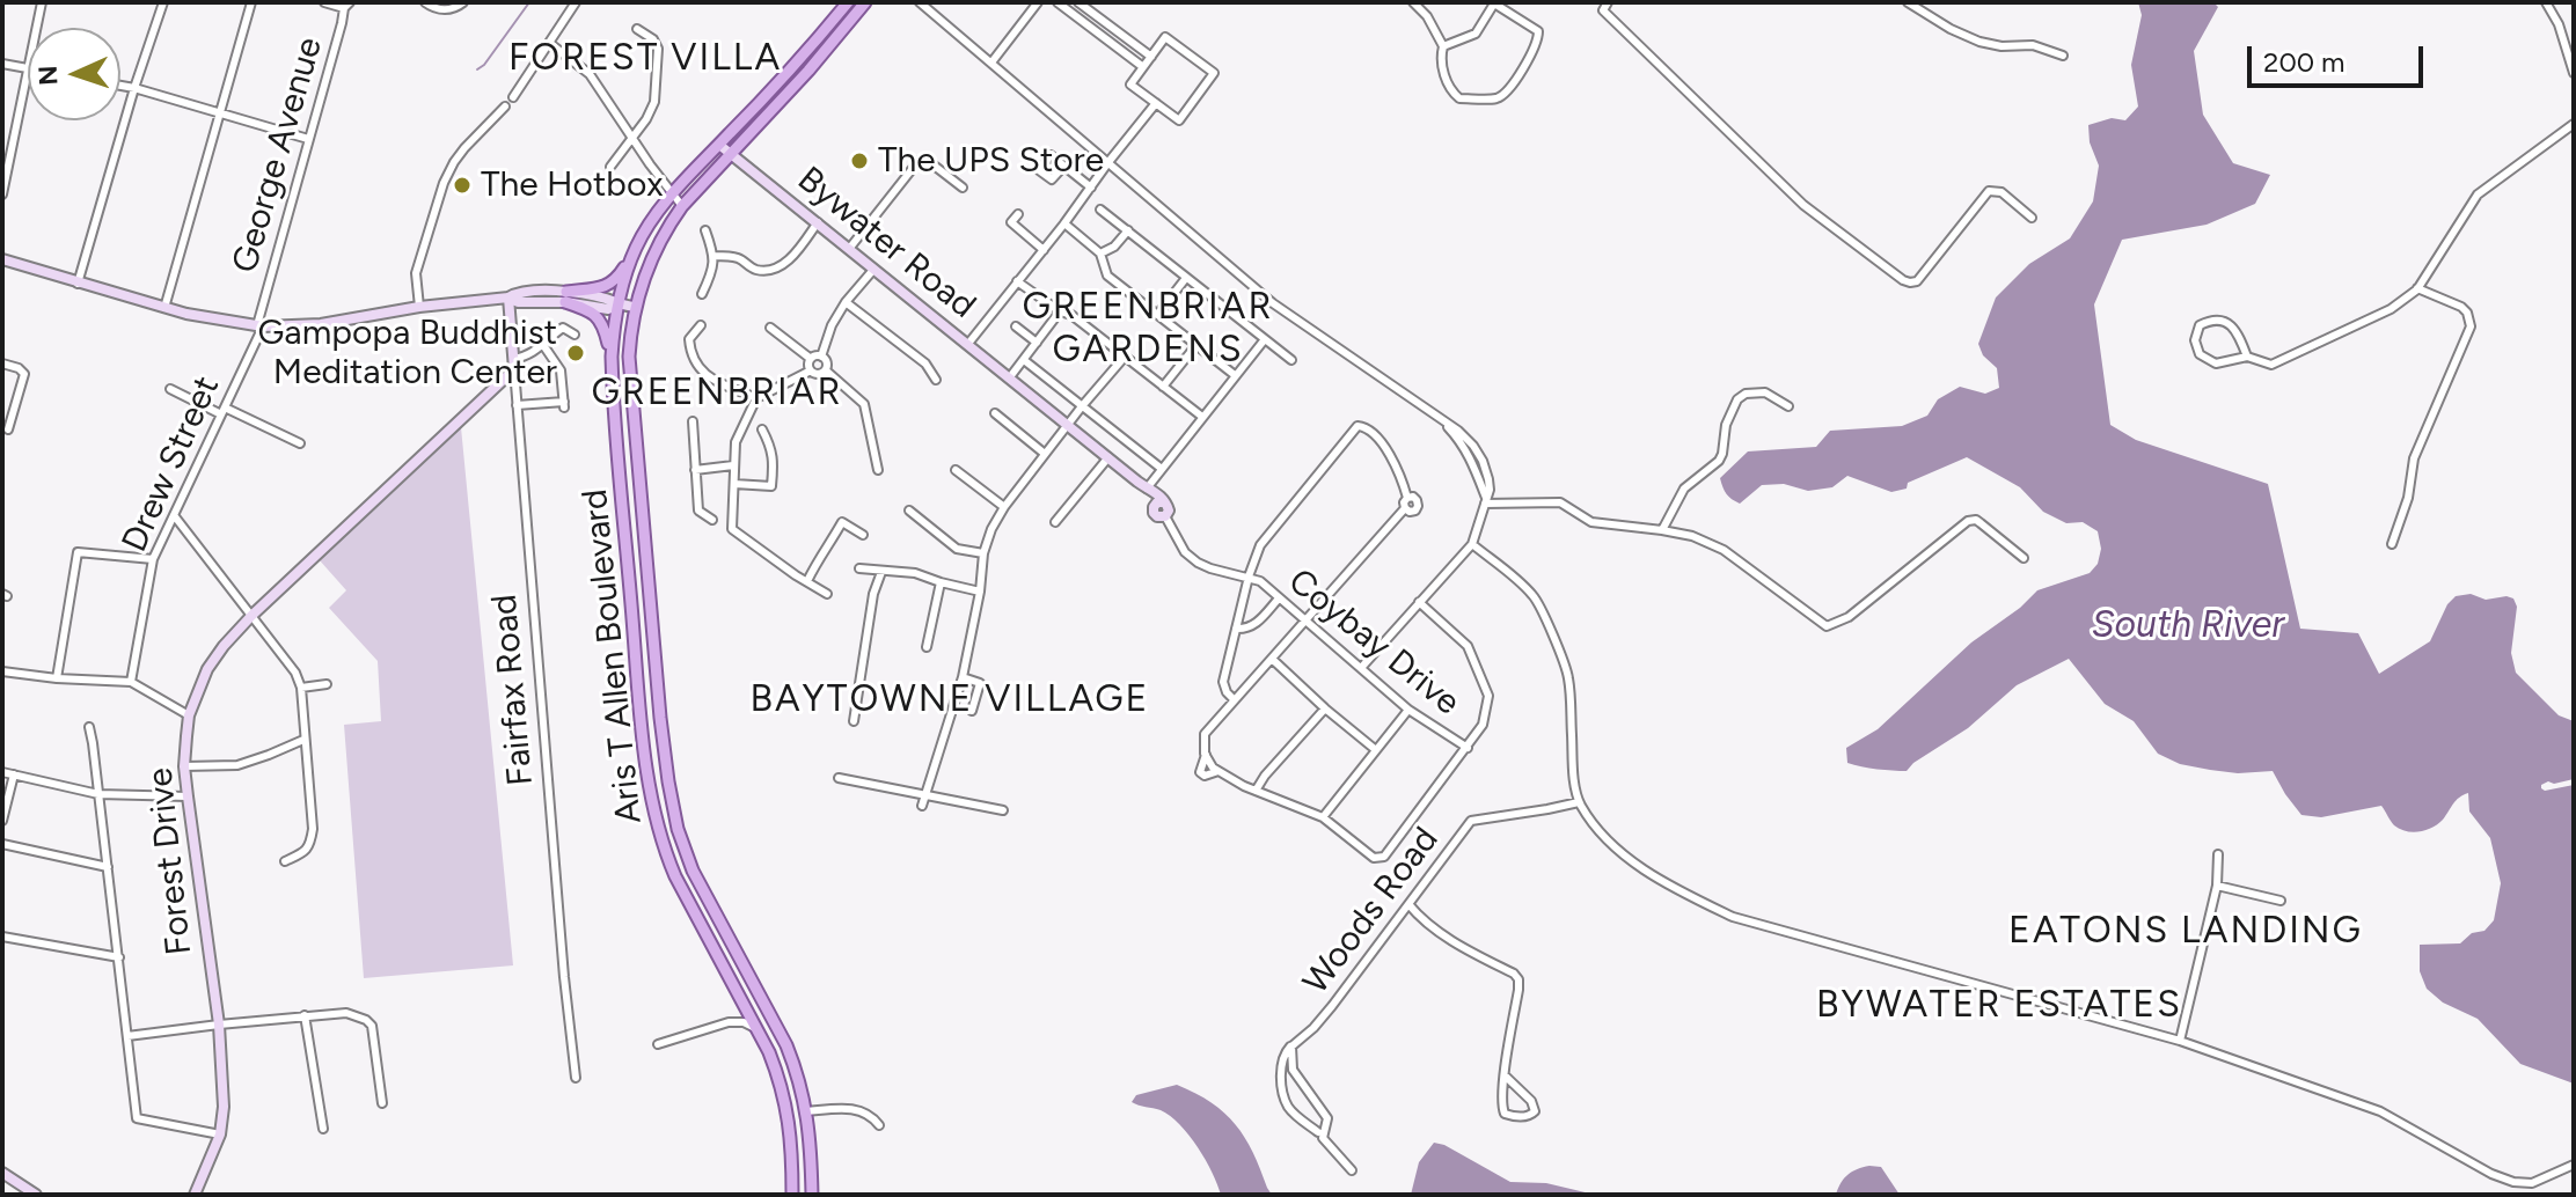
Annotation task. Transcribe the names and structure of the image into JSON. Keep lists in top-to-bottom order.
{
  "streets": {
    "main road": ["Aris T Allen Boulevard"],
    "street": [
      "George Avenue",
      "Bywater Road",
      "Drew Street",
      "Coybay Drive",
      "Fairfax Road",
      "Forest Drive",
      "Woods Road"
    ]
  },
  "crossings": [
    ["George Avenue", "Drew Street"],
    ["Fairfax Road", "Forest Drive"]
  ],
  "districts": [
    "FOREST VILLA",
    "GREENBRIAR GARDENS",
    "GREENBRIAR",
    "BAYTOWNE VILLAGE",
    "EATONS LANDING",
    "BYWATER ESTATES"
  ],
  "water": ["South River"],
  "places": ["The UPS Store", "The Hotbox", "Gampopa Buddhist Meditation Center"],
  "scale_bar": "200 m",
  "north": "left"
}
